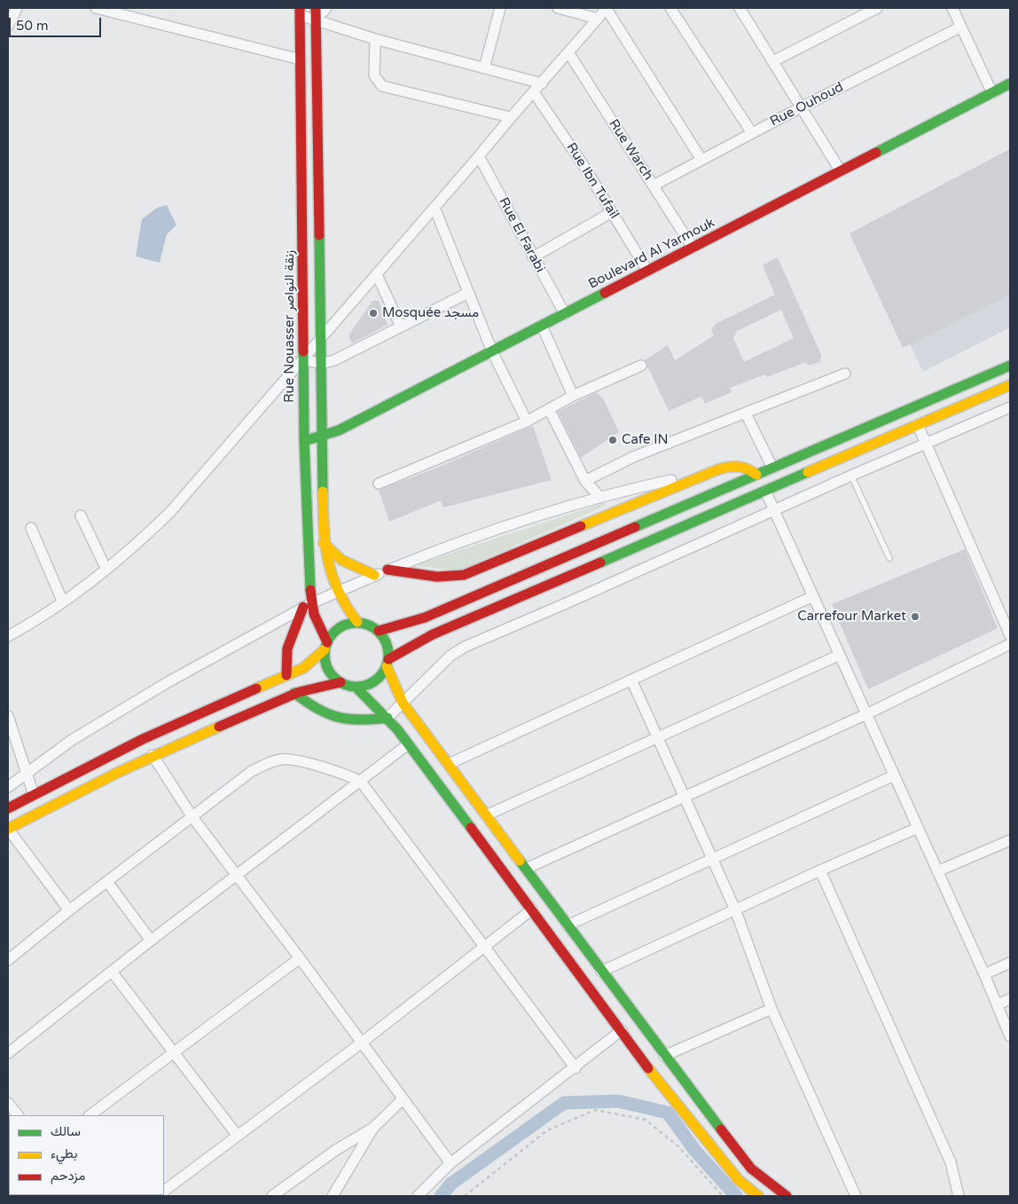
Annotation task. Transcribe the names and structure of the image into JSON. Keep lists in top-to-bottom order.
{
  "streets": {
    "main road": ["Boulevard Al Yarmouk", "Rue Nouasser زنقة النواصر"],
    "street": [
      "Rue Ouhoud",
      "Rue Warch",
      "Rue Ibn Tufail",
      "Rue El Farabi"
    ]
  },
  "crossings": [
    ["Rue Ouhoud", "Rue Warch"],
    ["Rue Warch", "Boulevard Al Yarmouk"],
    ["Rue Ibn Tufail", "Boulevard Al Yarmouk"],
    ["Rue El Farabi", "Boulevard Al Yarmouk"],
    ["Boulevard Al Yarmouk", "Rue Nouasser زنقة النواصر"]
  ],
  "places": ["Mosquée مسجد", "Cafe IN", "Carrefour Market"],
  "legend": ["سالك", "بطيء", "مزدحم"],
  "scale_bar": "50 m"
}
